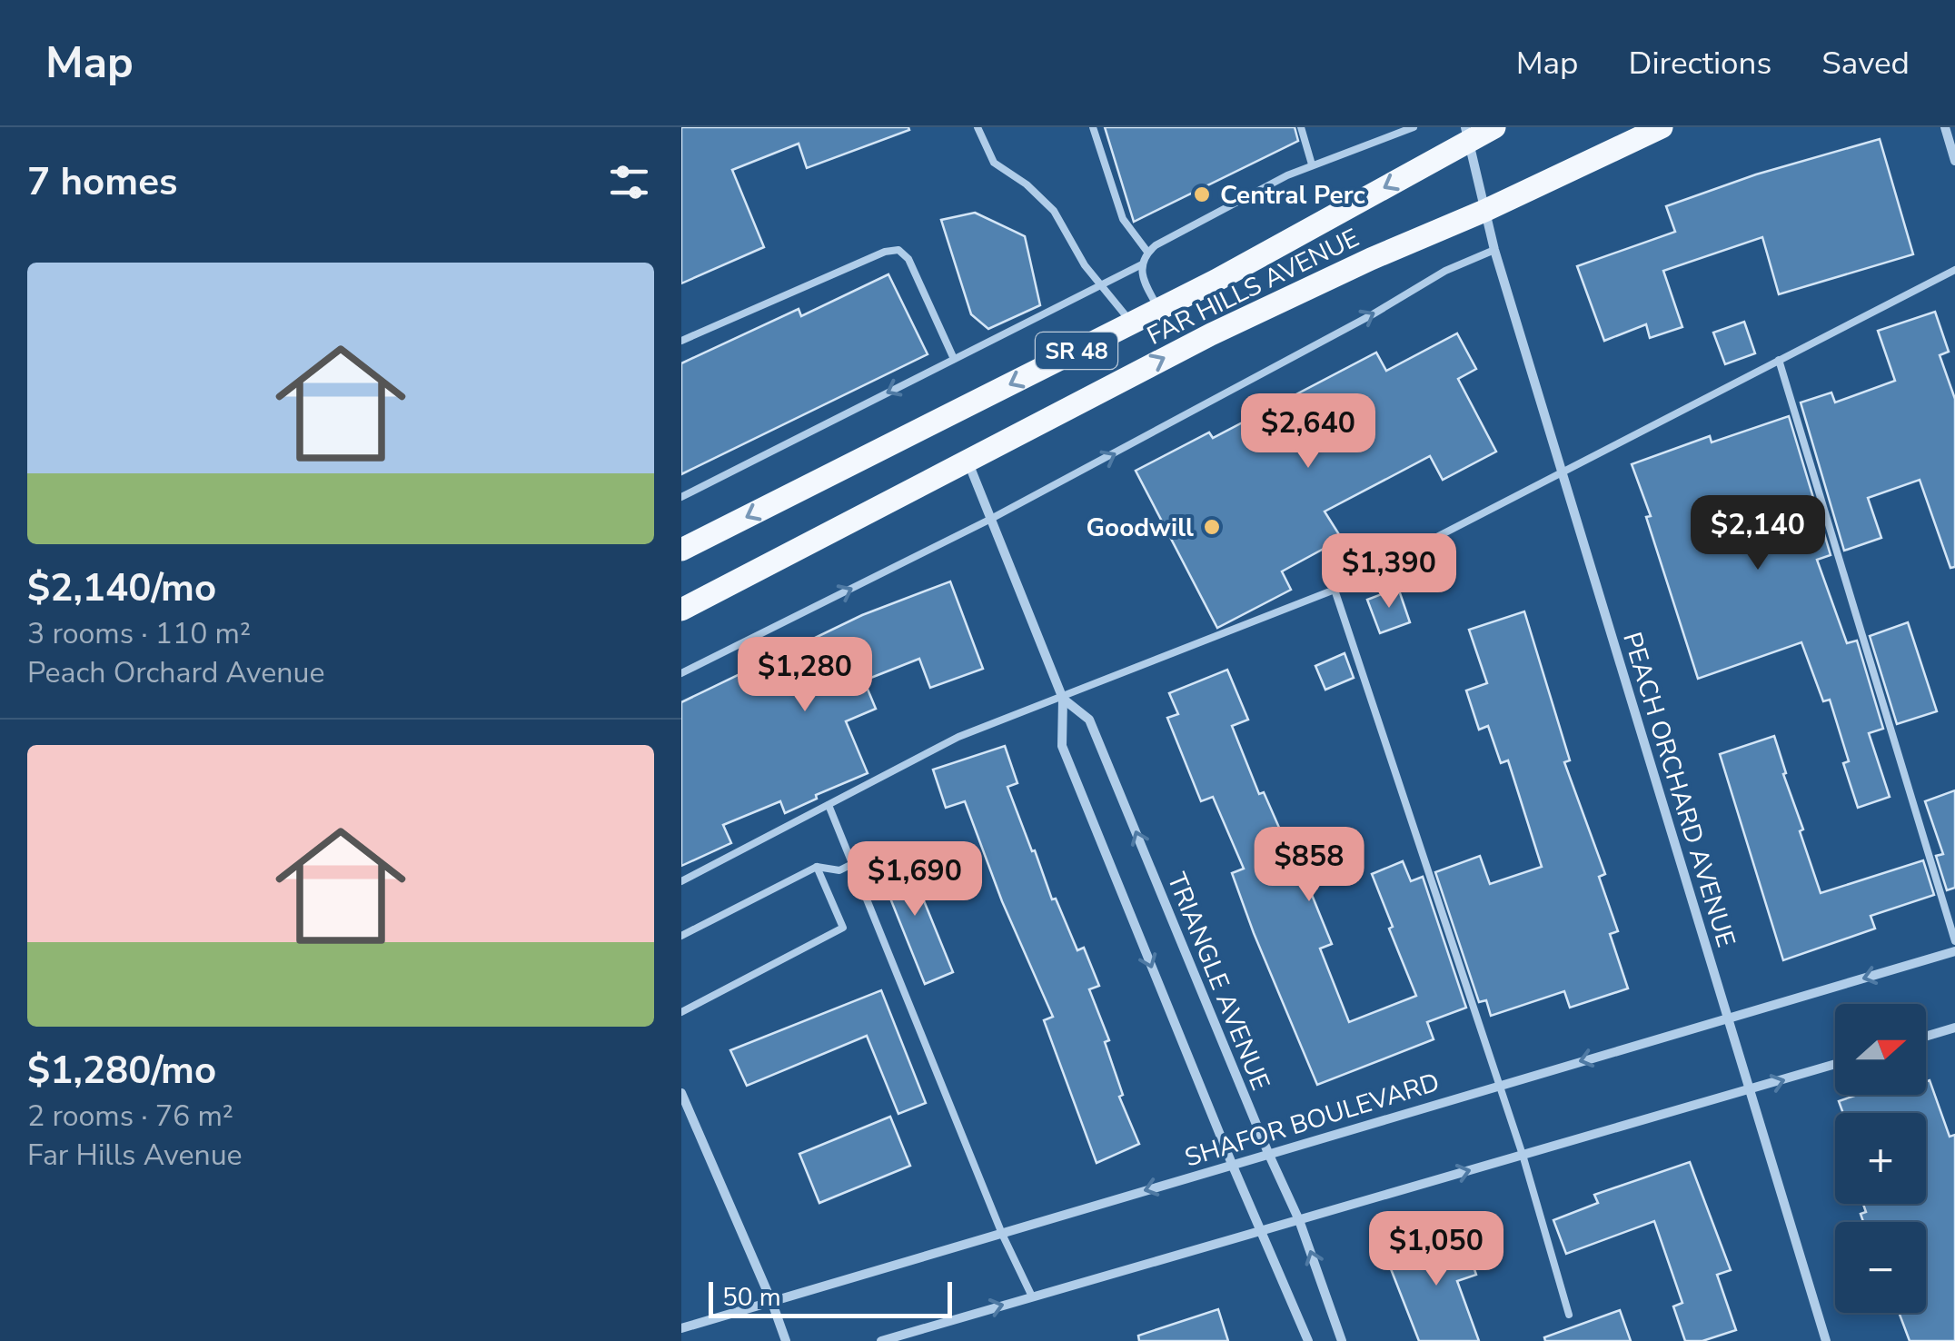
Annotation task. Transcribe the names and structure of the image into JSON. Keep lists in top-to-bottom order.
{
  "streets": {
    "main road": ["FAR HILLS AVENUE", "SR 48"],
    "street": ["PEACH ORCHARD AVENUE", "TRIANGLE AVENUE", "SHAFOR BOULEVARD"]
  },
  "crossings": [
    ["FAR HILLS AVENUE", "PEACH ORCHARD AVENUE"],
    ["FAR HILLS AVENUE", "TRIANGLE AVENUE"],
    ["PEACH ORCHARD AVENUE", "SHAFOR BOULEVARD"],
    ["TRIANGLE AVENUE", "SHAFOR BOULEVARD"]
  ],
  "places": ["Central Perc", "Goodwill"],
  "scale_bar": "50 m",
  "north": "right",
  "page": {
    "header": "Map",
    "nav": ["Map", "Directions", "Saved"],
    "heading": "7 homes",
    "list": [
      {
        "name": "$2,140/mo",
        "note": "3 rooms · 110 m² · Peach Orchard Avenue"
      },
      {
        "name": "$1,280/mo",
        "note": "2 rooms · 76 m² · Far Hills Avenue"
      }
    ],
    "price": [
      "$2,640",
      "$2,140",
      "$1,390",
      "$1,280",
      "$858",
      "$1,690",
      "$1,050"
    ],
    "map_buttons": ["+", "−"],
    "scale": "50 m"
  }
}
